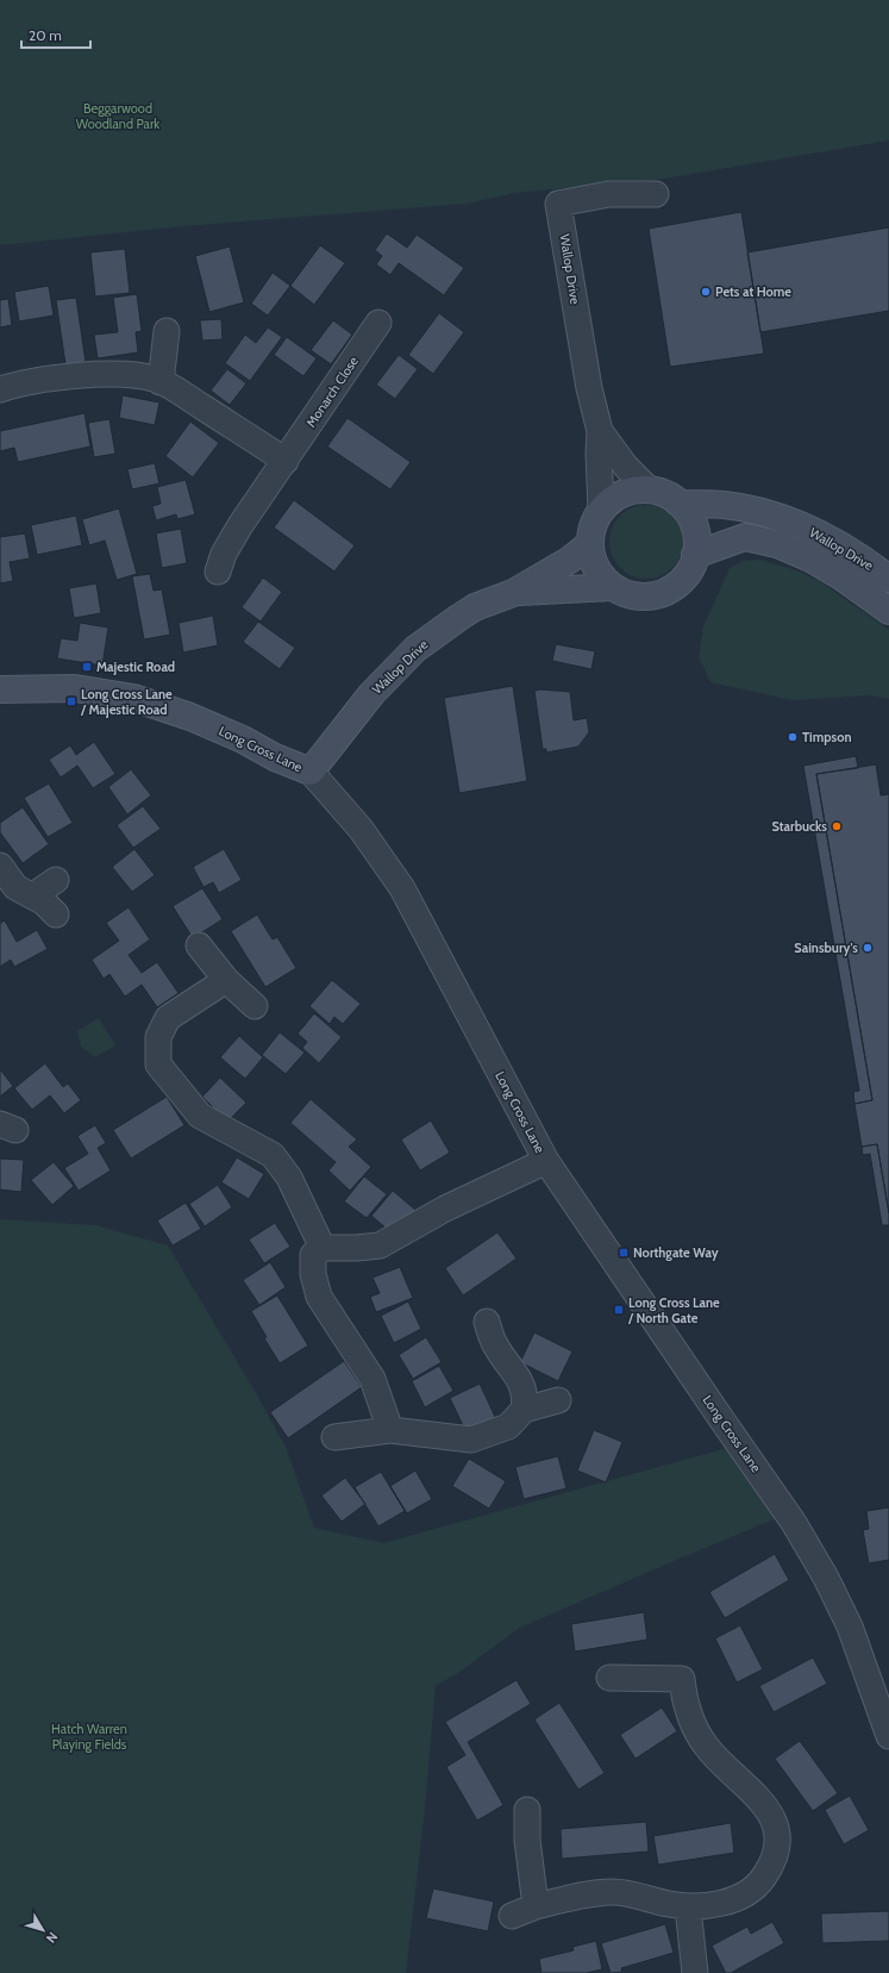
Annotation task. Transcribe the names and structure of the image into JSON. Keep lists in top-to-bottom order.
{
  "streets": {
    "street": ["Wallop Drive", "Monarch Close", "Long Cross Lane"]
  },
  "crossings": [
    ["Wallop Drive", "Long Cross Lane"]
  ],
  "parks": ["Beggarwood Woodland Park", "Hatch Warren Playing Fields"],
  "places": {
    "other": [
      "Pets at Home",
      "Timpson",
      "Starbucks",
      "Sainsbury's"
    ],
    "transit": [
      "Majestic Road",
      "Long Cross Lane / Majestic Road",
      "Northgate Way",
      "Long Cross Lane / North Gate"
    ]
  },
  "scale_bar": "20 m",
  "north": "bottom right"
}
